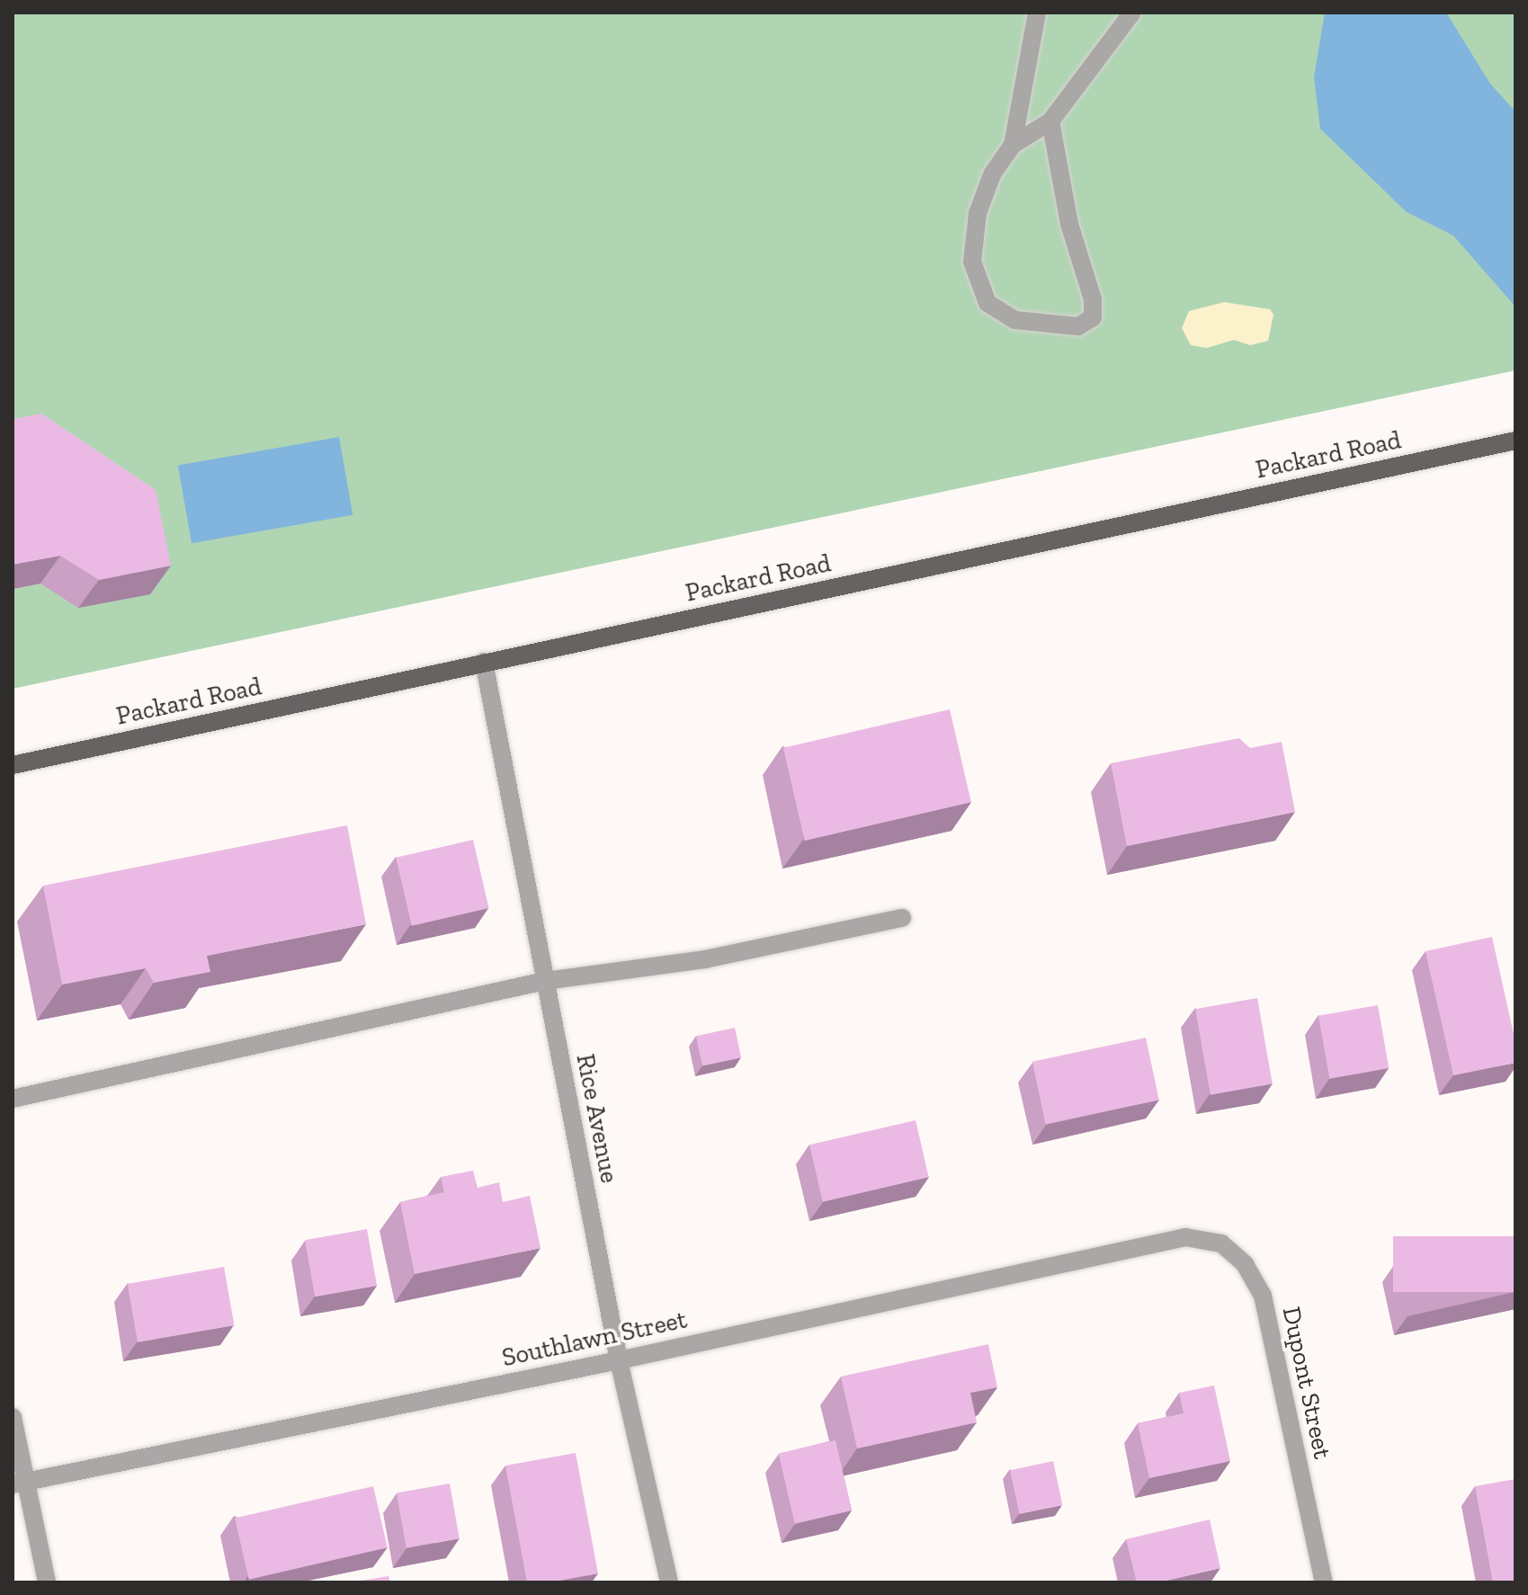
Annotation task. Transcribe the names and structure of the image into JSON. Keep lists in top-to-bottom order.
{
  "streets": {
    "main road": ["Packard Road"],
    "street": ["Rice Avenue", "Southlawn Street", "Dupont Street"]
  },
  "crossings": [
    ["Packard Road", "Rice Avenue"],
    ["Rice Avenue", "Southlawn Street"],
    ["Southlawn Street", "Dupont Street"]
  ]
}
